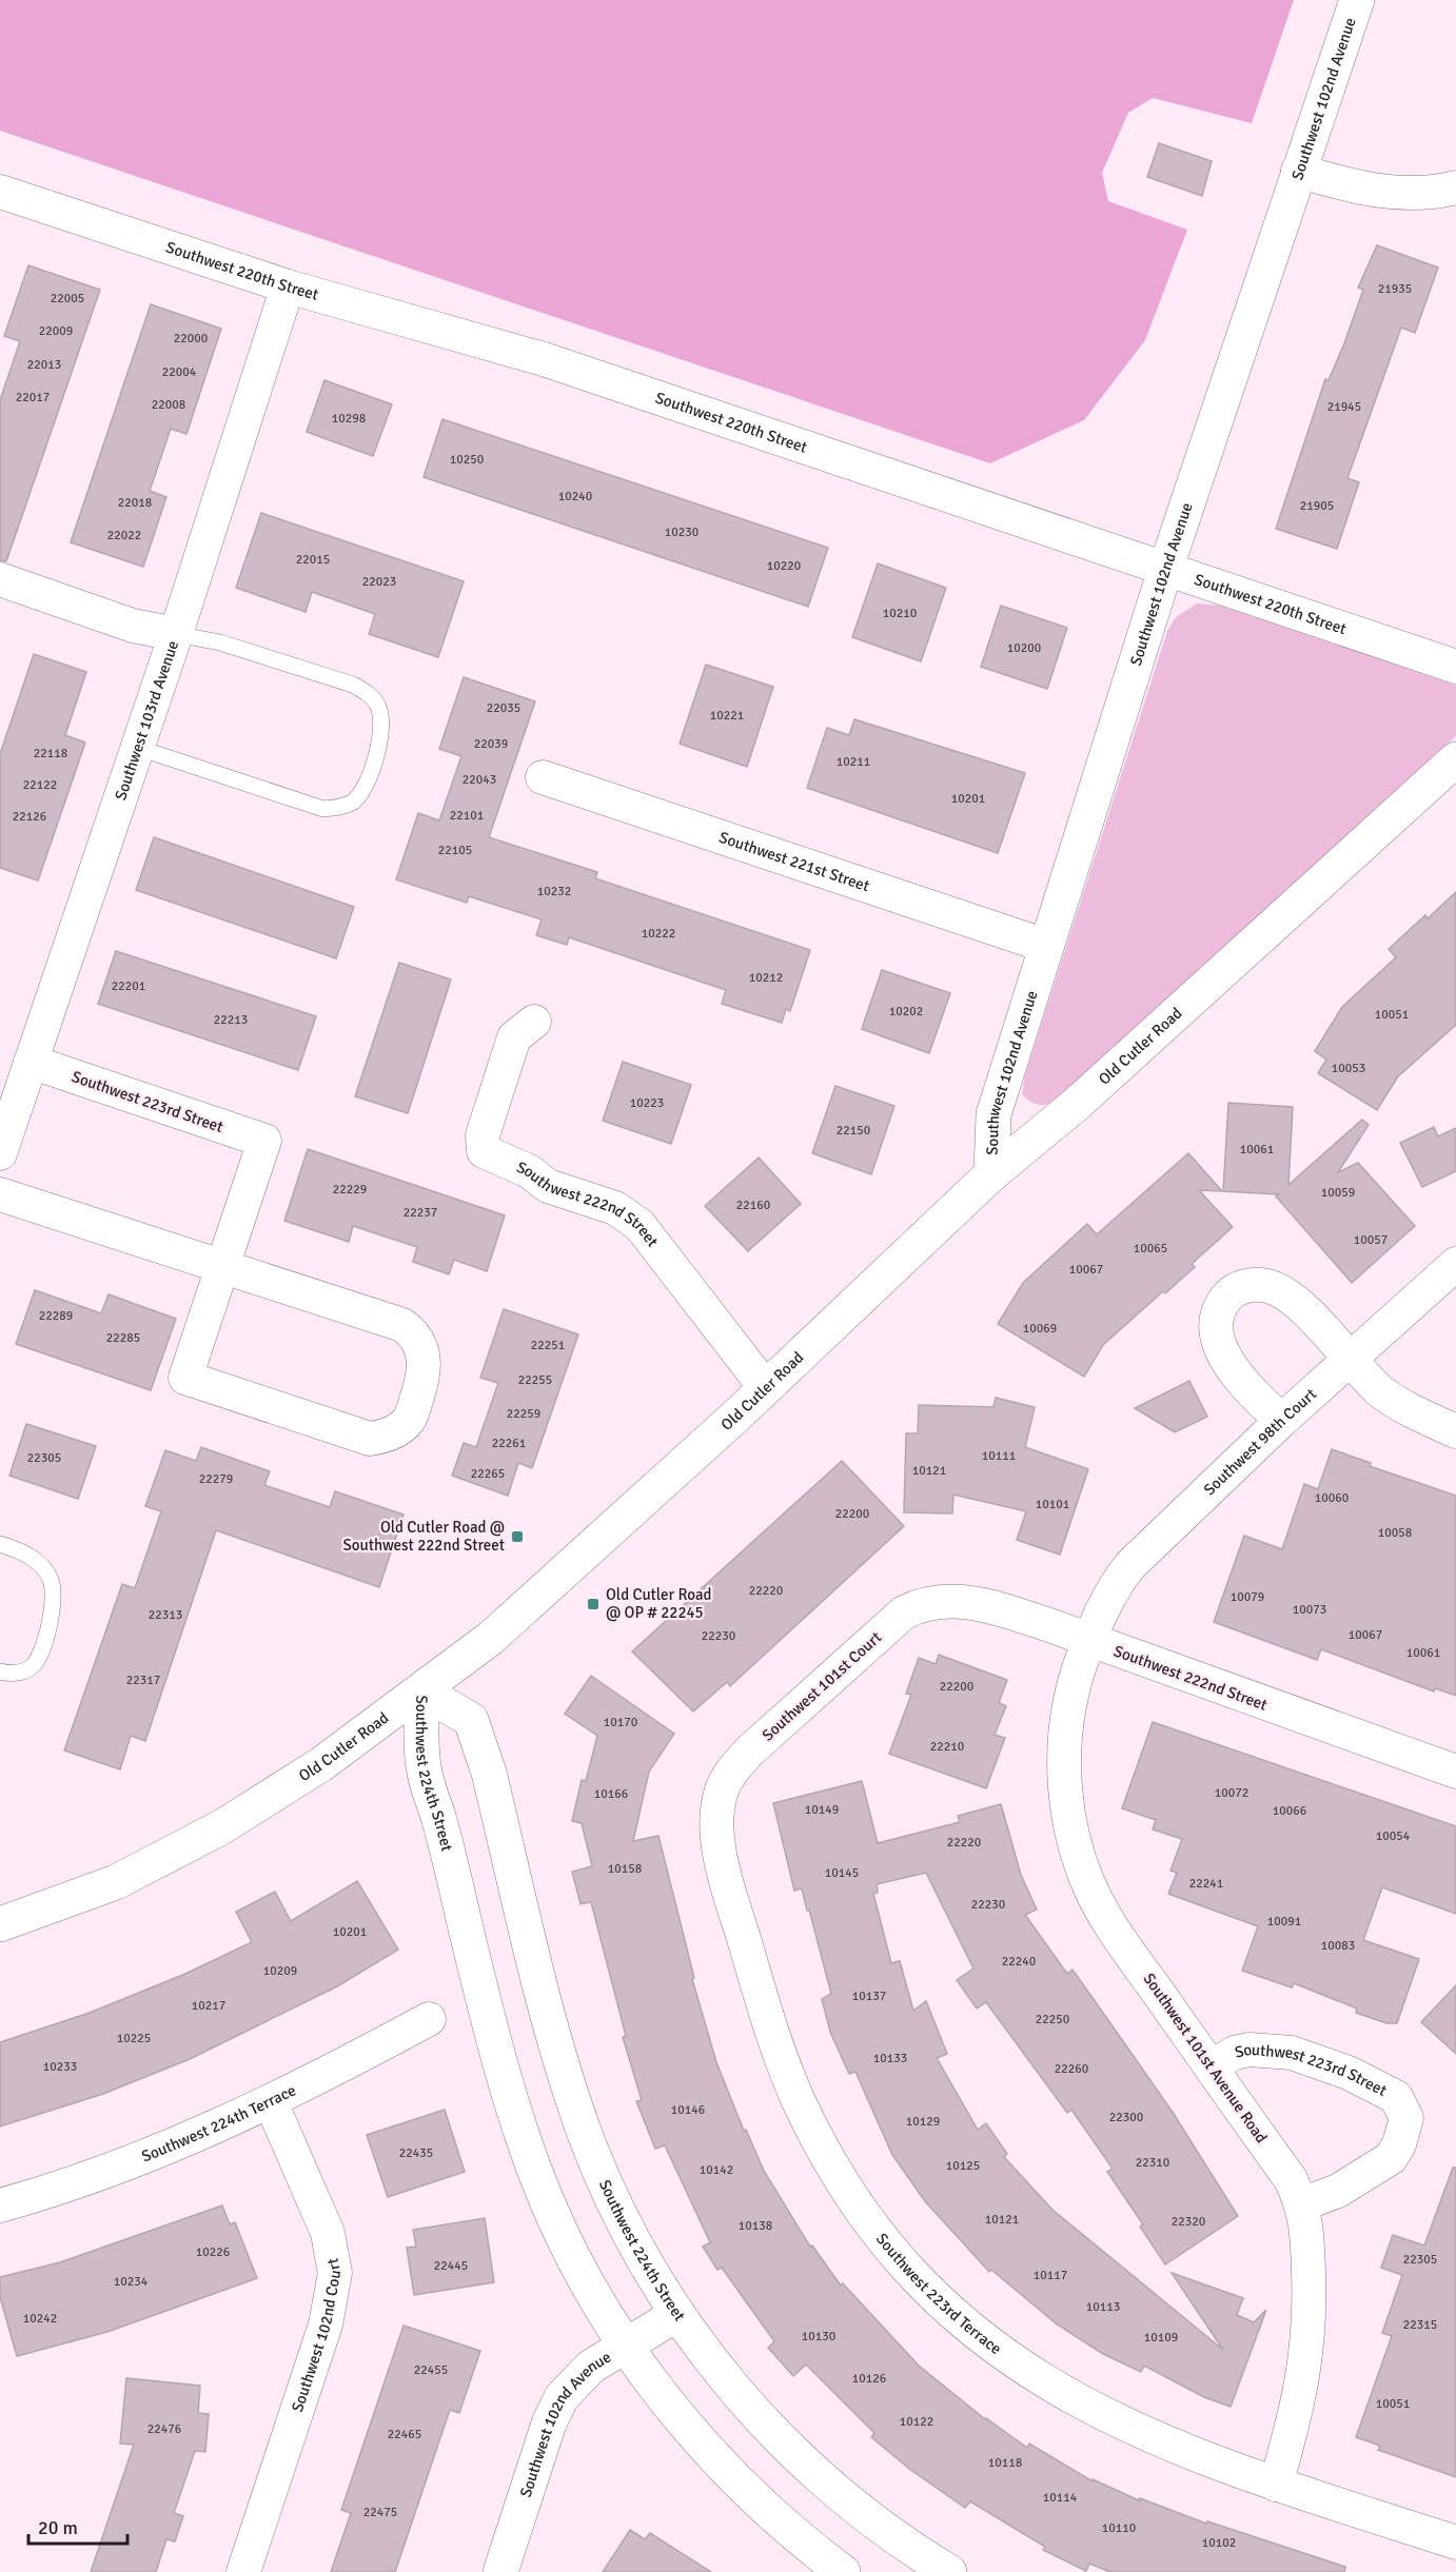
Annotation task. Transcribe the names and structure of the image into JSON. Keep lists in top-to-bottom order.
{
  "streets": {
    "street": [
      "Southwest 102nd Avenue",
      "Southwest 220th Street",
      "Southwest 103rd Avenue",
      "Southwest 221st Street",
      "Old Cutler Road",
      "Southwest 223rd Street",
      "Southwest 222nd Street",
      "Southwest 98th Court",
      "Southwest 101st Court",
      "Southwest 224th Street",
      "Southwest 101st Avenue Road",
      "Southwest 224th Terrace",
      "Southwest 223rd Terrace",
      "Southwest 102nd Court"
    ]
  },
  "crossings": [
    ["Southwest 102nd Avenue", "Southwest 220th Street"],
    ["Southwest 102nd Avenue", "Southwest 221st Street"],
    ["Southwest 102nd Avenue", "Old Cutler Road"],
    ["Southwest 102nd Avenue", "Southwest 224th Street"],
    ["Southwest 220th Street", "Southwest 103rd Avenue"],
    ["Southwest 103rd Avenue", "Southwest 223rd Street"],
    ["Old Cutler Road", "Southwest 222nd Street"],
    ["Old Cutler Road", "Southwest 224th Street"],
    ["Southwest 223rd Street", "Southwest 101st Avenue Road"],
    ["Southwest 222nd Street", "Southwest 98th Court"],
    ["Southwest 222nd Street", "Southwest 101st Court"],
    ["Southwest 222nd Street", "Southwest 101st Avenue Road"],
    ["Southwest 98th Court", "Southwest 101st Avenue Road"],
    ["Southwest 101st Court", "Southwest 223rd Terrace"],
    ["Southwest 101st Avenue Road", "Southwest 223rd Terrace"],
    ["Southwest 224th Terrace", "Southwest 102nd Court"]
  ],
  "places": {
    "transit": ["Old Cutler Road @ Southwest 222nd Street", "Old Cutler Road @ OP # 22245"]
  },
  "house_numbers": [
    "21935",
    "22005",
    "22009",
    "22000",
    "22013",
    "22004",
    "22017",
    "22008",
    "21945",
    "10298",
    "10250",
    "10240",
    "22018",
    "21905",
    "10230",
    "22022",
    "22015",
    "10220",
    "22023",
    "10210",
    "10200",
    "22035",
    "10221",
    "22039",
    "22118",
    "10211",
    "22043",
    "22122",
    "10201",
    "22101",
    "22126",
    "22105",
    "10232",
    "10222",
    "10212",
    "22201",
    "10202",
    "10051",
    "22213",
    "10053",
    "10223",
    "22150",
    "10061",
    "22229",
    "10059",
    "22160",
    "22237",
    "10057",
    "10065",
    "10067",
    "22289",
    "10069",
    "22285",
    "22251",
    "22255",
    "22259",
    "22261",
    "10111",
    "22305",
    "10121",
    "22265",
    "22279",
    "10060",
    "10101",
    "22200",
    "10058",
    "22220",
    "10079",
    "10073",
    "22313",
    "10067",
    "22230",
    "10061",
    "22317",
    "22200",
    "10170",
    "22210",
    "10072",
    "10166",
    "10149",
    "10066",
    "10054",
    "22220",
    "10158",
    "10145",
    "22241",
    "22230",
    "10091",
    "10201",
    "10083",
    "22240",
    "10209",
    "10137",
    "10217",
    "22250",
    "10225",
    "10133",
    "10233",
    "22260",
    "10146",
    "22300",
    "10129",
    "22435",
    "22310",
    "10125",
    "10142",
    "10121",
    "22320",
    "10138",
    "10226",
    "22305",
    "22445",
    "10117",
    "10234",
    "10113",
    "10242",
    "22315",
    "10130",
    "10109",
    "22455",
    "10126",
    "10051",
    "10122",
    "22476",
    "22465",
    "10118",
    "10114",
    "22475",
    "10110",
    "10102"
  ],
  "scale_bar": "20 m"
}
